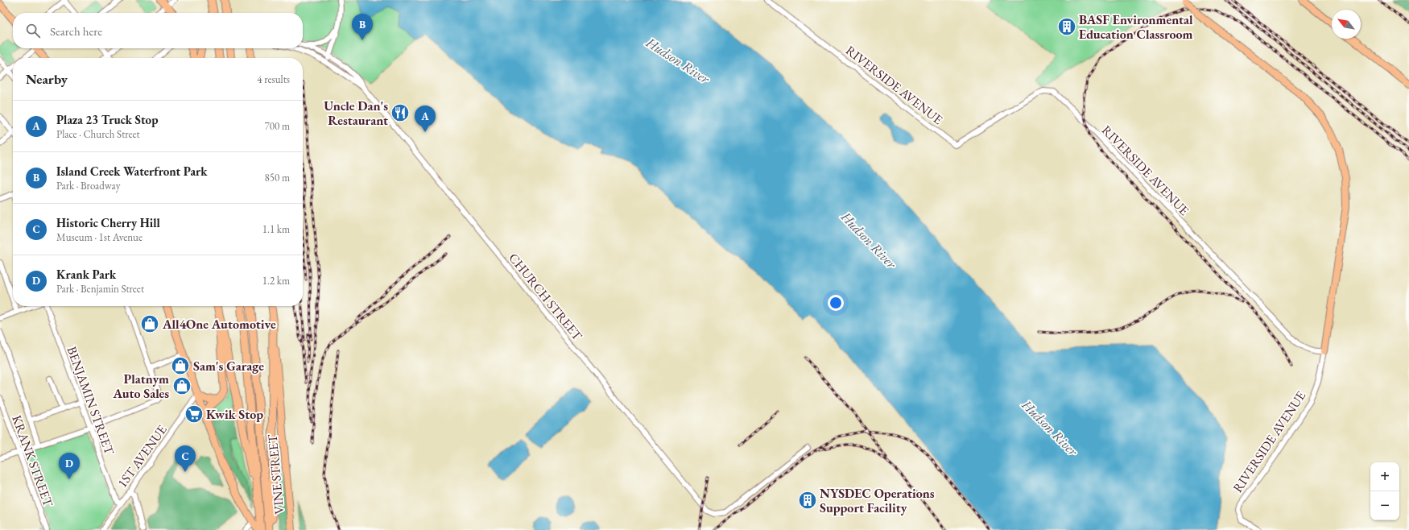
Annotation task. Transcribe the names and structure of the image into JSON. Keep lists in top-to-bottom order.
{
  "streets": {
    "main road": ["VINE STREET"],
    "street": [
      "RIVERSIDE AVENUE",
      "CHURCH STREET",
      "BENJAMIN STREET",
      "1ST AVENUE",
      "KRANK STREET"
    ]
  },
  "crossings": [
    ["BENJAMIN STREET", "1ST AVENUE"]
  ],
  "water": ["Hudson River"],
  "places": {
    "building": ["BASF Environmental Education Classroom", "NYSDEC Operations Support Facility"],
    "restaurant": ["Uncle Dan's Restaurant"],
    "shop": ["All4One Automotive", "Sam's Garage", "Platnym Auto Sales"],
    "supermarket": ["Kwik Stop"]
  },
  "north": "top left",
  "page": {
    "search": "Search here",
    "pins": [
      "B",
      "A",
      "C",
      "D"
    ],
    "heading": ["Nearby", "4 results"],
    "list": [
      {
        "mark": "A",
        "name": "Plaza 23 Truck Stop",
        "note": "Place · Church Street",
        "value": "700 m"
      },
      {
        "mark": "B",
        "name": "Island Creek Waterfront Park",
        "note": "Park · Broadway",
        "value": "850 m"
      },
      {
        "mark": "C",
        "name": "Historic Cherry Hill",
        "note": "Museum · 1st Avenue",
        "value": "1.1 km"
      },
      {
        "mark": "D",
        "name": "Krank Park",
        "note": "Park · Benjamin Street",
        "value": "1.2 km"
      }
    ],
    "map_buttons": ["+", "−"]
  }
}
